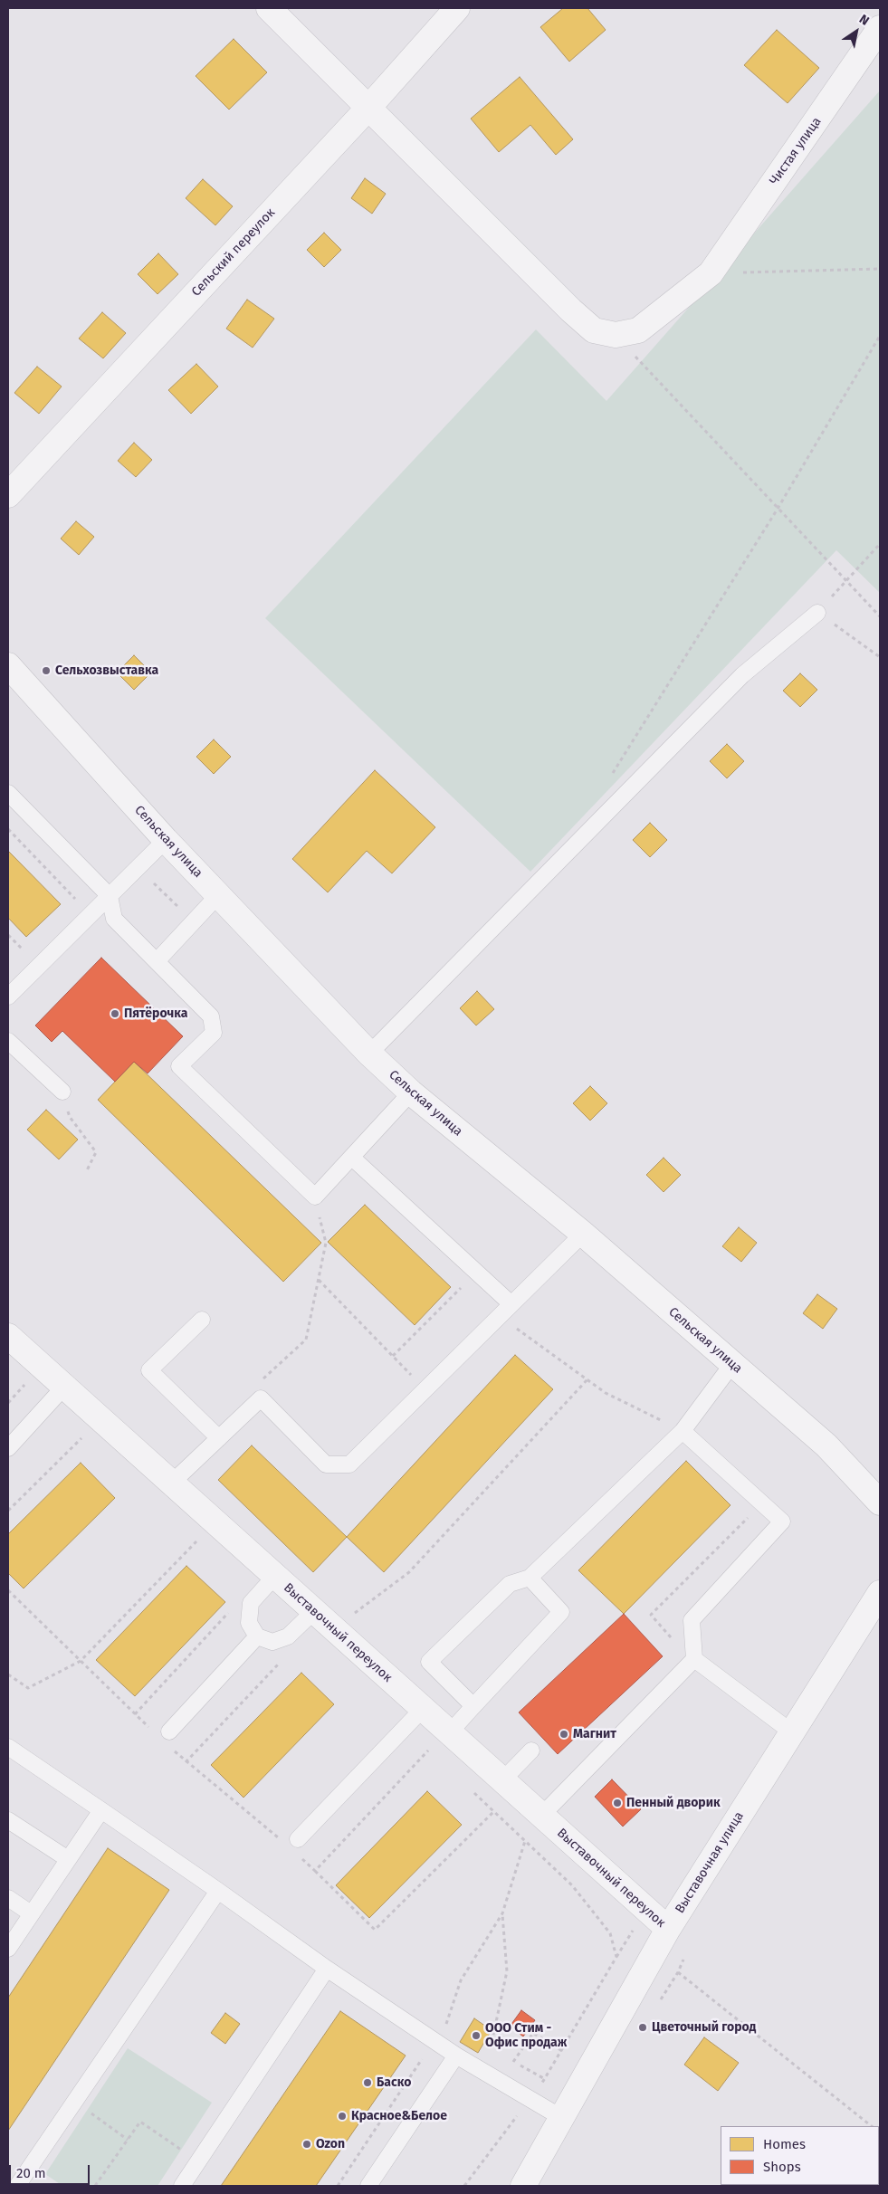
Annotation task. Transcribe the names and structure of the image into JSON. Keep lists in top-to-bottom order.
{
  "streets": {
    "street": [
      "Чистая улица",
      "Сельский переулок",
      "Сельская улица",
      "Выставочный переулок",
      "Выставочная улица"
    ]
  },
  "crossings": [
    ["Выставочный переулок", "Выставочная улица"]
  ],
  "places": [
    "Сельхозвыставка",
    "Пятёрочка",
    "Магнит",
    "Пенный дворик",
    "Цветочный город",
    "ООО Стим - Офис продаж",
    "Баско",
    "Красное&Белое",
    "Ozon"
  ],
  "legend": ["Homes", "Shops"],
  "scale_bar": "20 m",
  "north": "top right"
}
